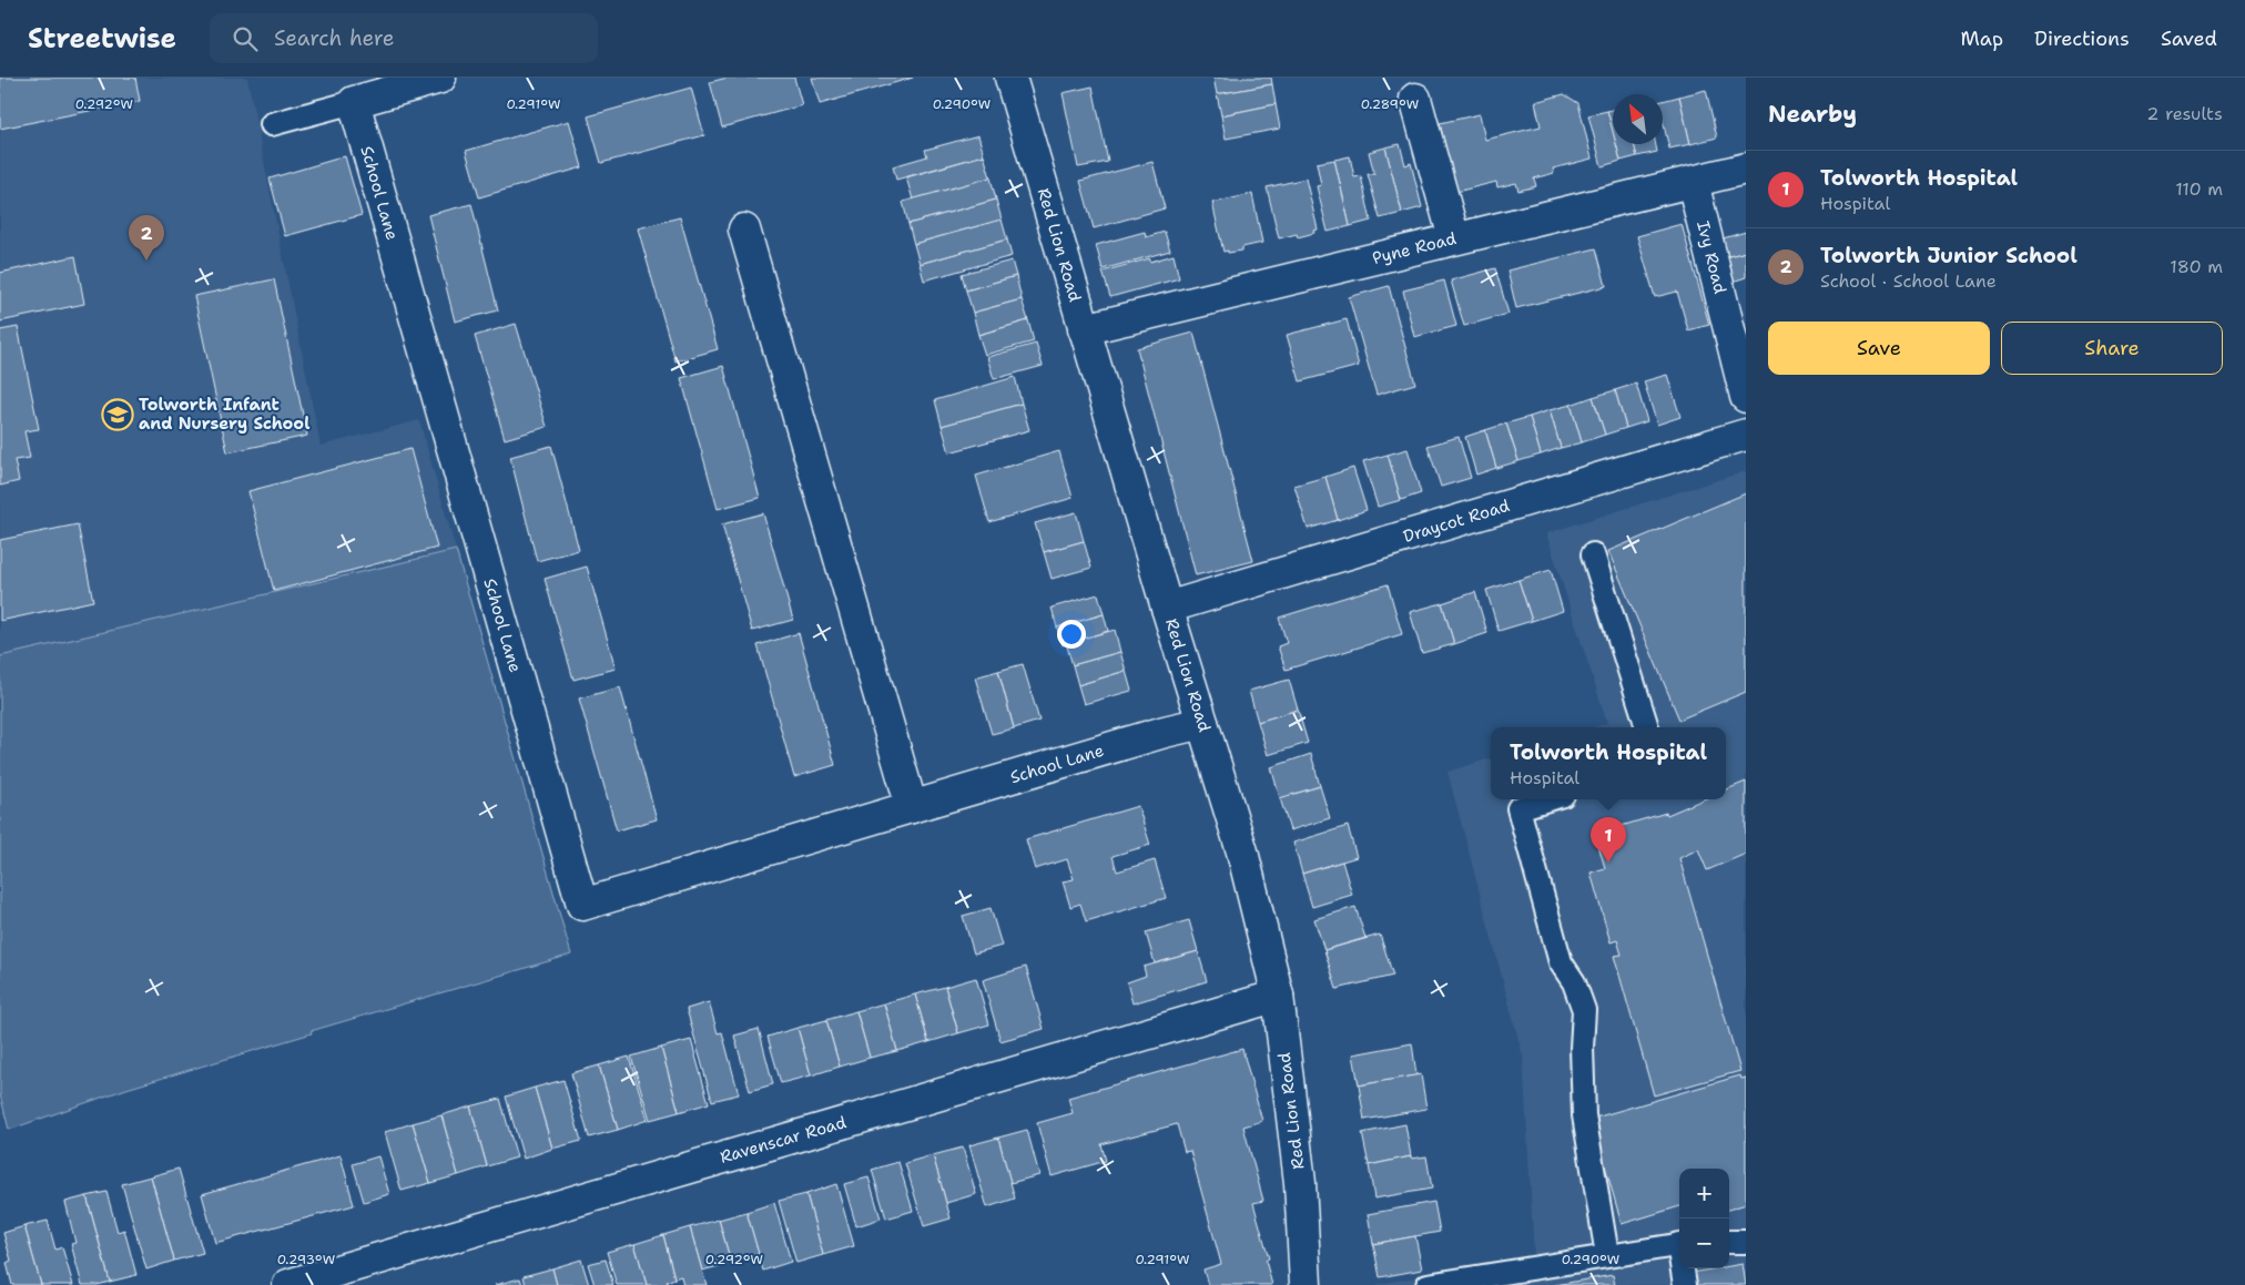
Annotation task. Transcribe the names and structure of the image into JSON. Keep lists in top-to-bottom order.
{
  "streets": {
    "street": [
      "School Lane",
      "Red Lion Road",
      "Pyne Road",
      "Ivy Road",
      "Draycot Road",
      "Ravenscar Road"
    ]
  },
  "crossings": [
    ["School Lane", "Red Lion Road"],
    ["Red Lion Road", "Pyne Road"],
    ["Red Lion Road", "Draycot Road"],
    ["Red Lion Road", "Ravenscar Road"],
    ["Pyne Road", "Ivy Road"]
  ],
  "places": {
    "school or university": ["Tolworth Infant and Nursery School"]
  },
  "north": "top left",
  "page": {
    "header": "Streetwise",
    "search": "Search here",
    "nav": ["Map", "Directions", "Saved"],
    "heading": ["Nearby", "2 results"],
    "list": [
      {
        "mark": "1",
        "name": "Tolworth Hospital",
        "note": "Hospital",
        "value": "110 m"
      },
      {
        "mark": "2",
        "name": "Tolworth Junior School",
        "note": "School · School Lane",
        "value": "180 m"
      }
    ],
    "pins": ["2", "1"],
    "buttons": ["Save", "Share"],
    "popup": ["Tolworth Hospital", "Hospital"],
    "map_buttons": ["+", "−"]
  },
  "coordinates": [
    "0.292°W",
    "0.291°W",
    "0.290°W",
    "0.289°W",
    "0.293°W"
  ]
}
